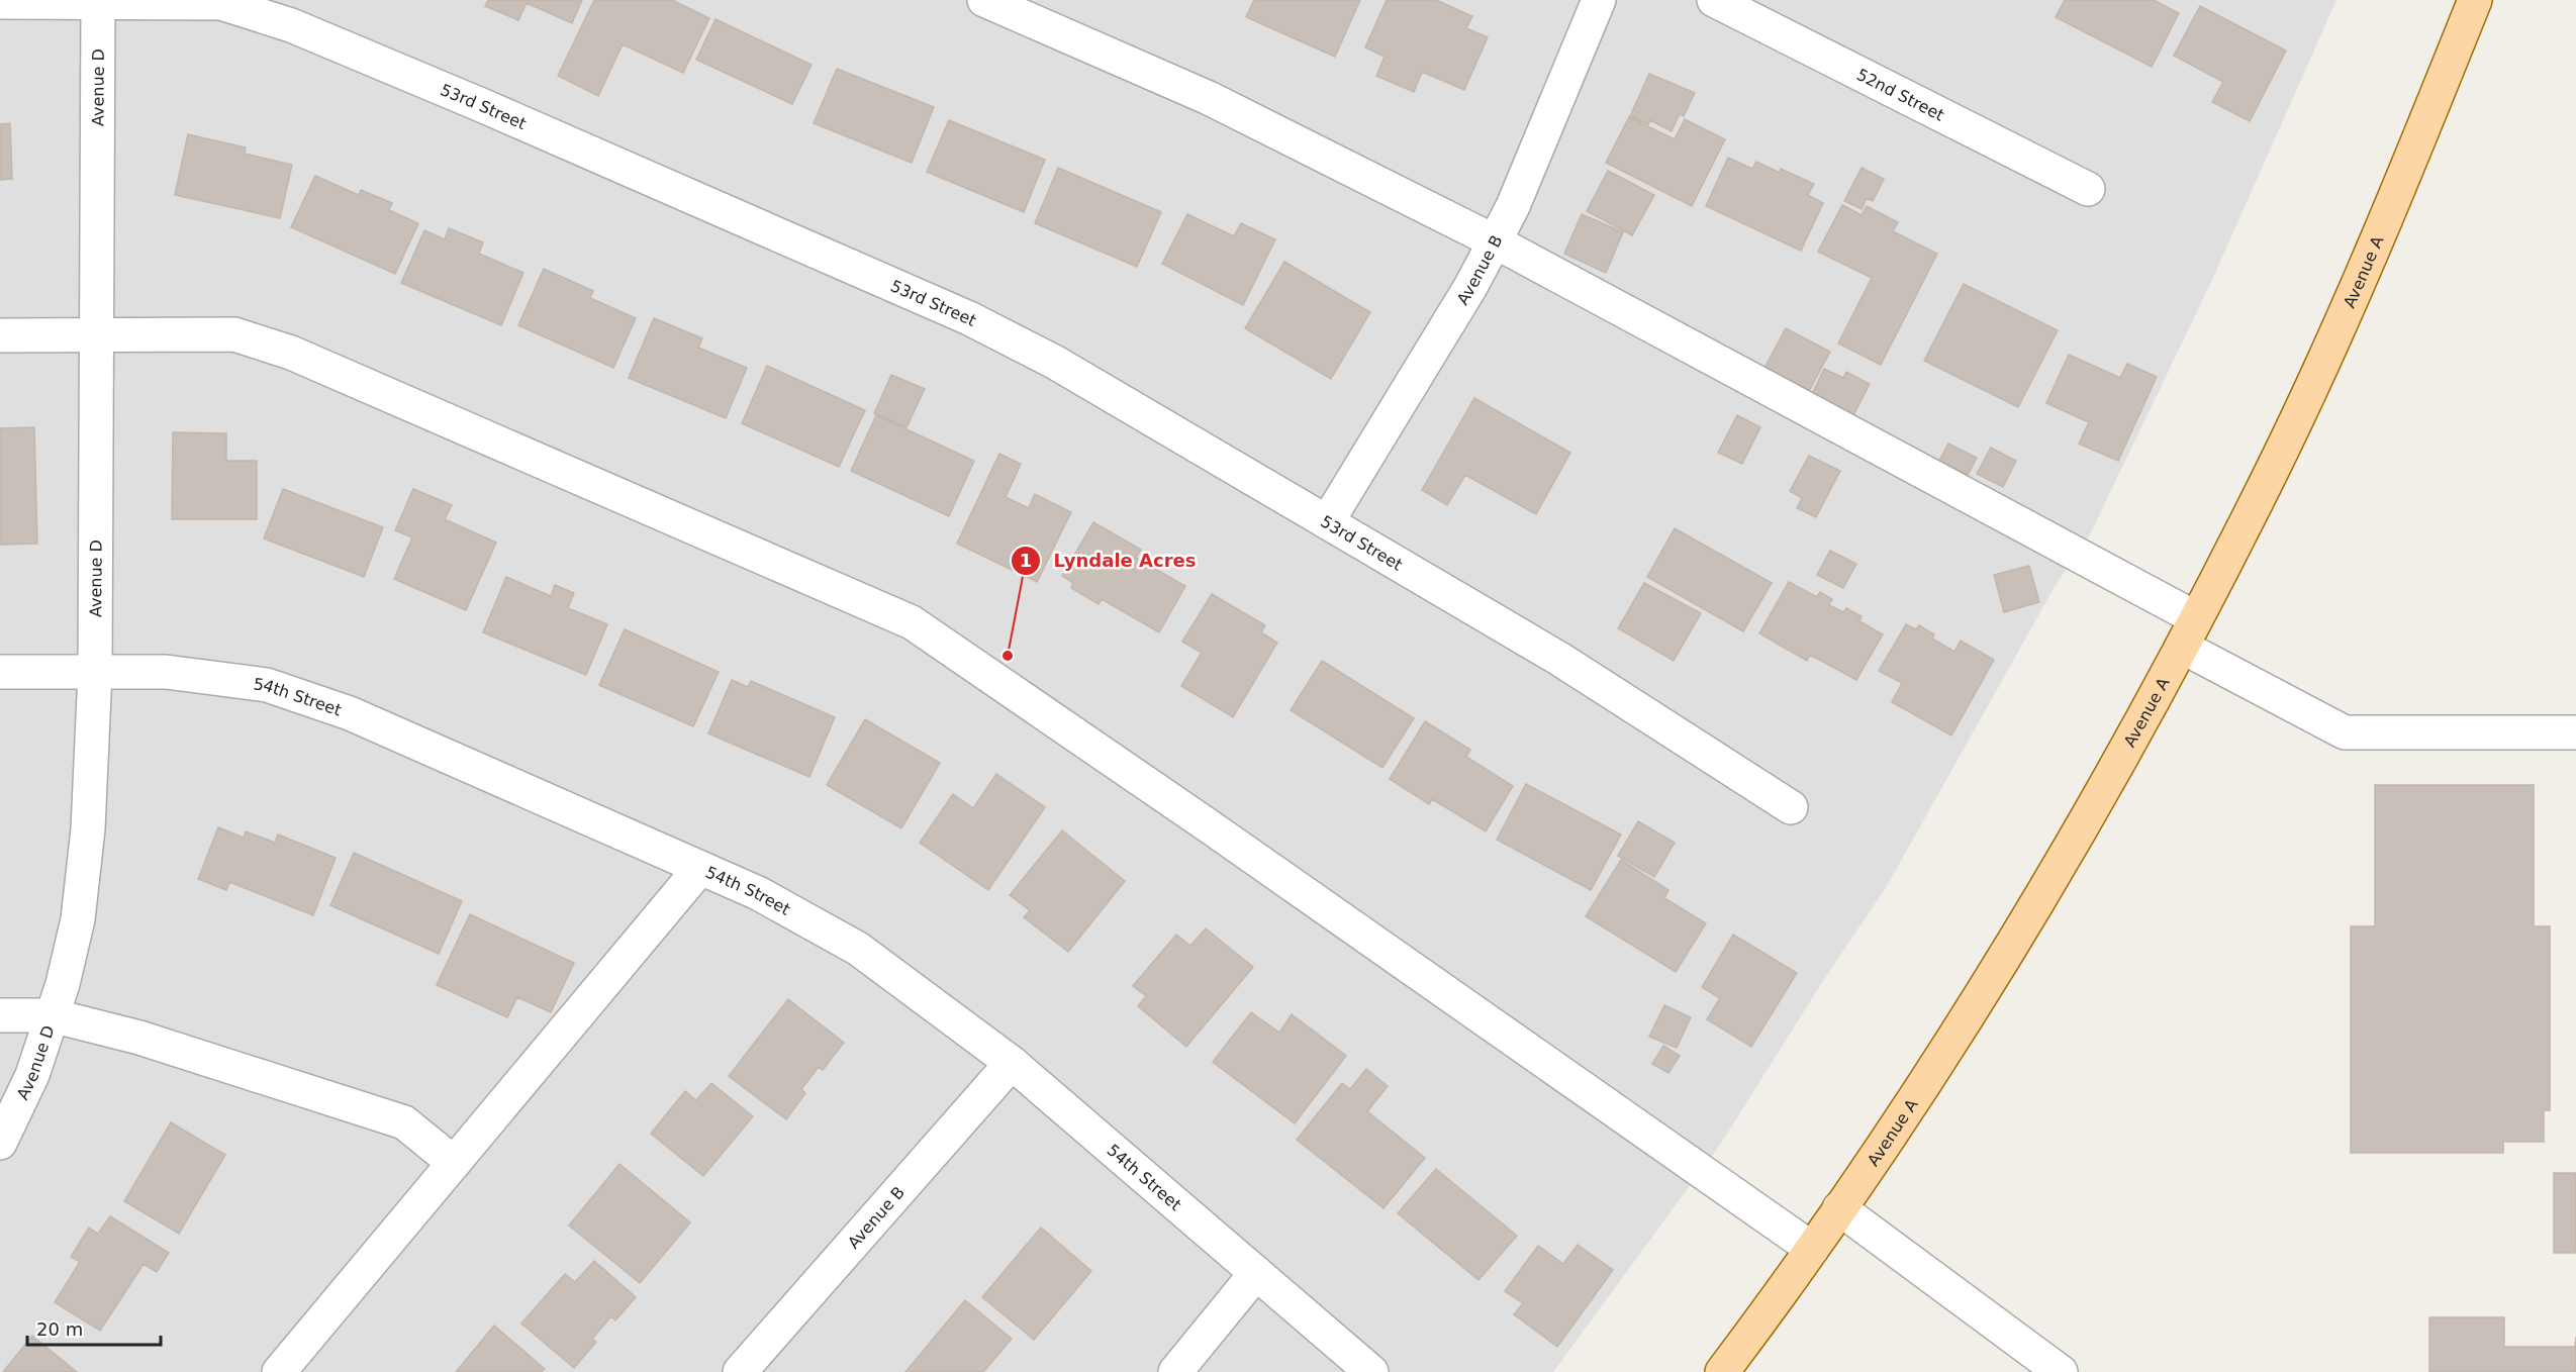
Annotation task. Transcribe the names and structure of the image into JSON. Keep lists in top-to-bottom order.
{
  "streets": {
    "main road": ["Avenue A"],
    "street": [
      "Avenue D",
      "52nd Street",
      "53rd Street",
      "Avenue B",
      "54th Street"
    ]
  },
  "crossings": [
    ["Avenue D", "53rd Street"],
    ["Avenue D", "54th Street"],
    ["53rd Street", "Avenue B"],
    ["Avenue B", "54th Street"]
  ],
  "places": ["Lyndale Acres"],
  "scale_bar": "20 m"
}
